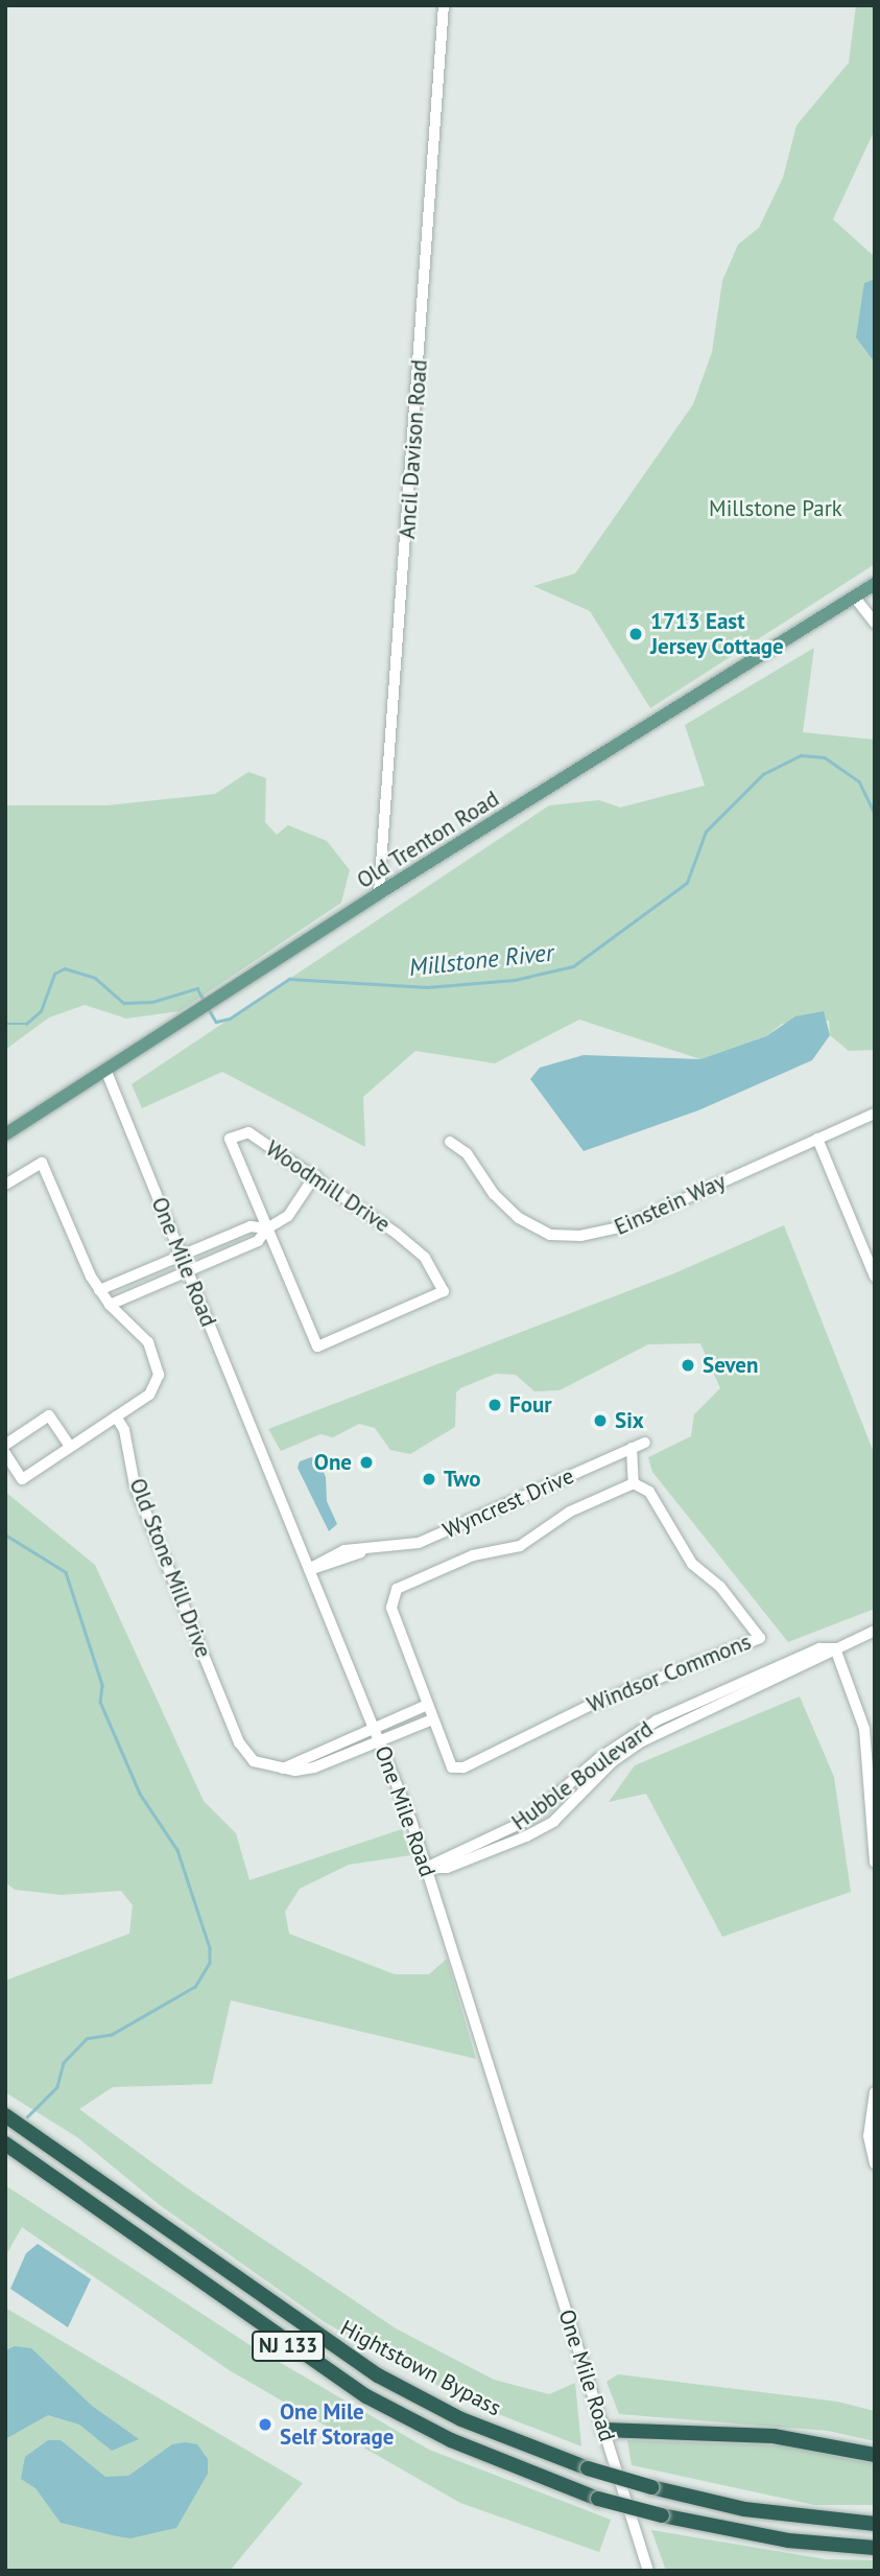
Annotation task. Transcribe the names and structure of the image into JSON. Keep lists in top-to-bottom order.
{
  "streets": {
    "highway": ["NJ 133", "Hightstown Bypass"],
    "main road": ["Old Trenton Road"],
    "street": [
      "Ancil Davison Road",
      "Woodmill Drive",
      "Einstein Way",
      "One Mile Road",
      "Wyncrest Drive",
      "Old Stone Mill Drive",
      "Windsor Commons",
      "Hubble Boulevard"
    ]
  },
  "crossings": [
    ["Ancil Davison Road", "Old Trenton Road"],
    ["Old Trenton Road", "One Mile Road"],
    ["One Mile Road", "Wyncrest Drive"],
    ["One Mile Road", "Old Stone Mill Drive"],
    ["One Mile Road", "Hubble Boulevard"]
  ],
  "water": ["Millstone River"],
  "parks": ["Millstone Park"],
  "places": [
    "1713 East Jersey Cottage",
    "Seven",
    "Four",
    "Six",
    "One",
    "Two",
    "One Mile Self Storage"
  ]
}
